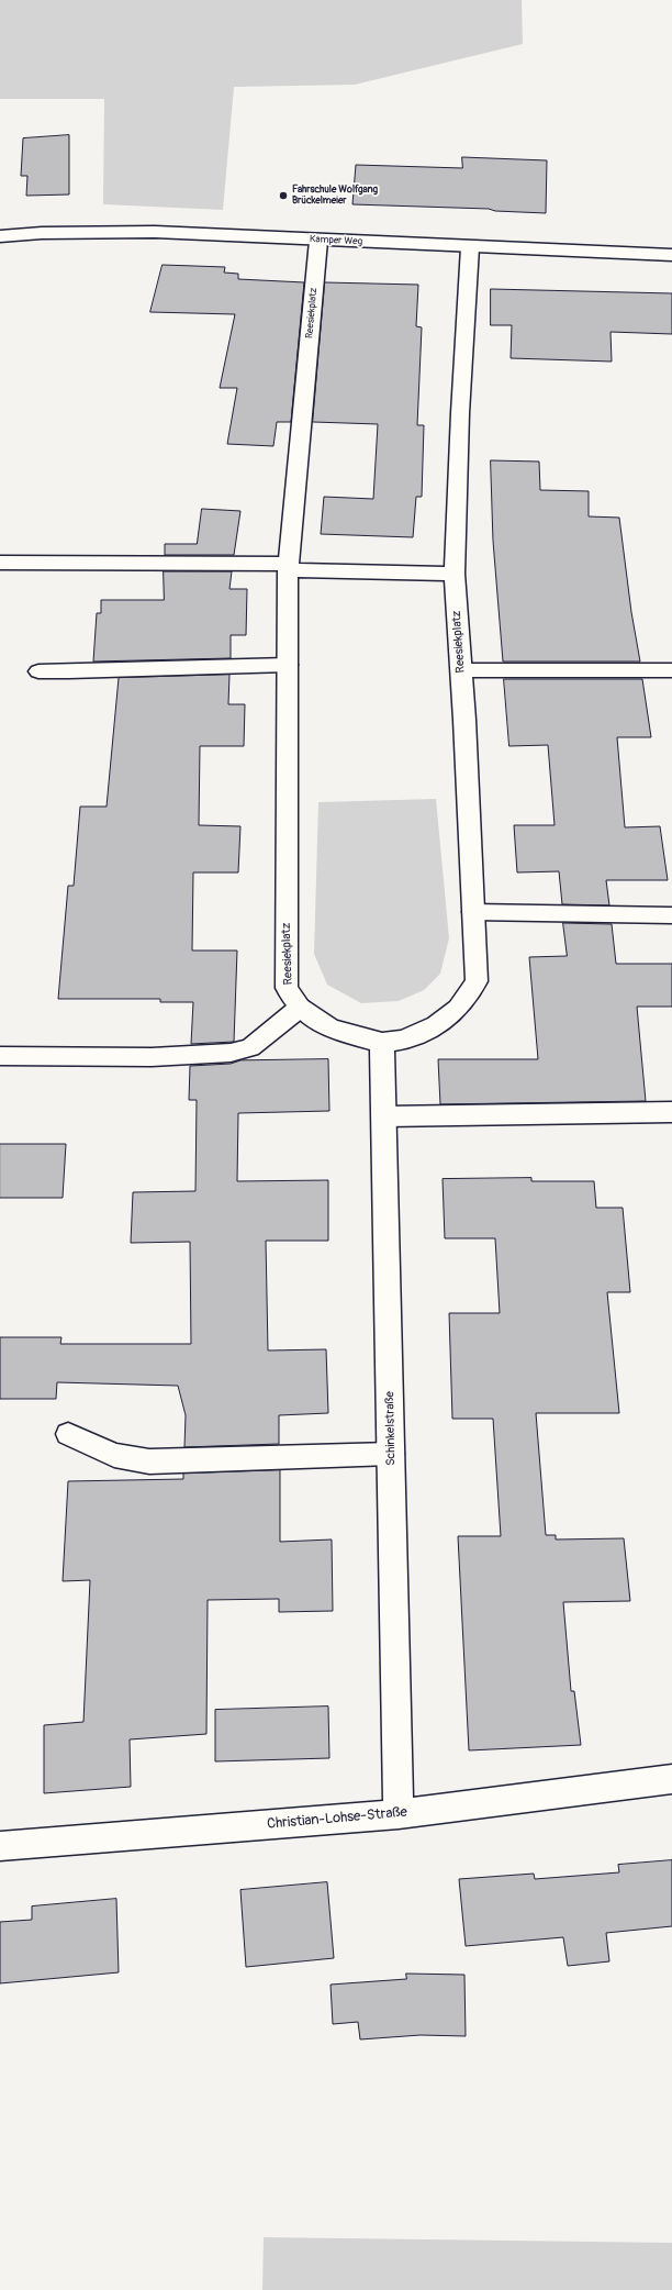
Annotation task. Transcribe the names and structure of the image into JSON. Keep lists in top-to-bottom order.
{
  "streets": {
    "street": [
      "Kamper Weg",
      "Reesiekplatz",
      "Schinkelstraße",
      "Christian-Lohse-Straße"
    ]
  },
  "crossings": [
    ["Kamper Weg", "Reesiekplatz"],
    ["Reesiekplatz", "Schinkelstraße"],
    ["Schinkelstraße", "Christian-Lohse-Straße"]
  ],
  "places": ["Fahrschule Wolfgang Brückelmeier"]
}
